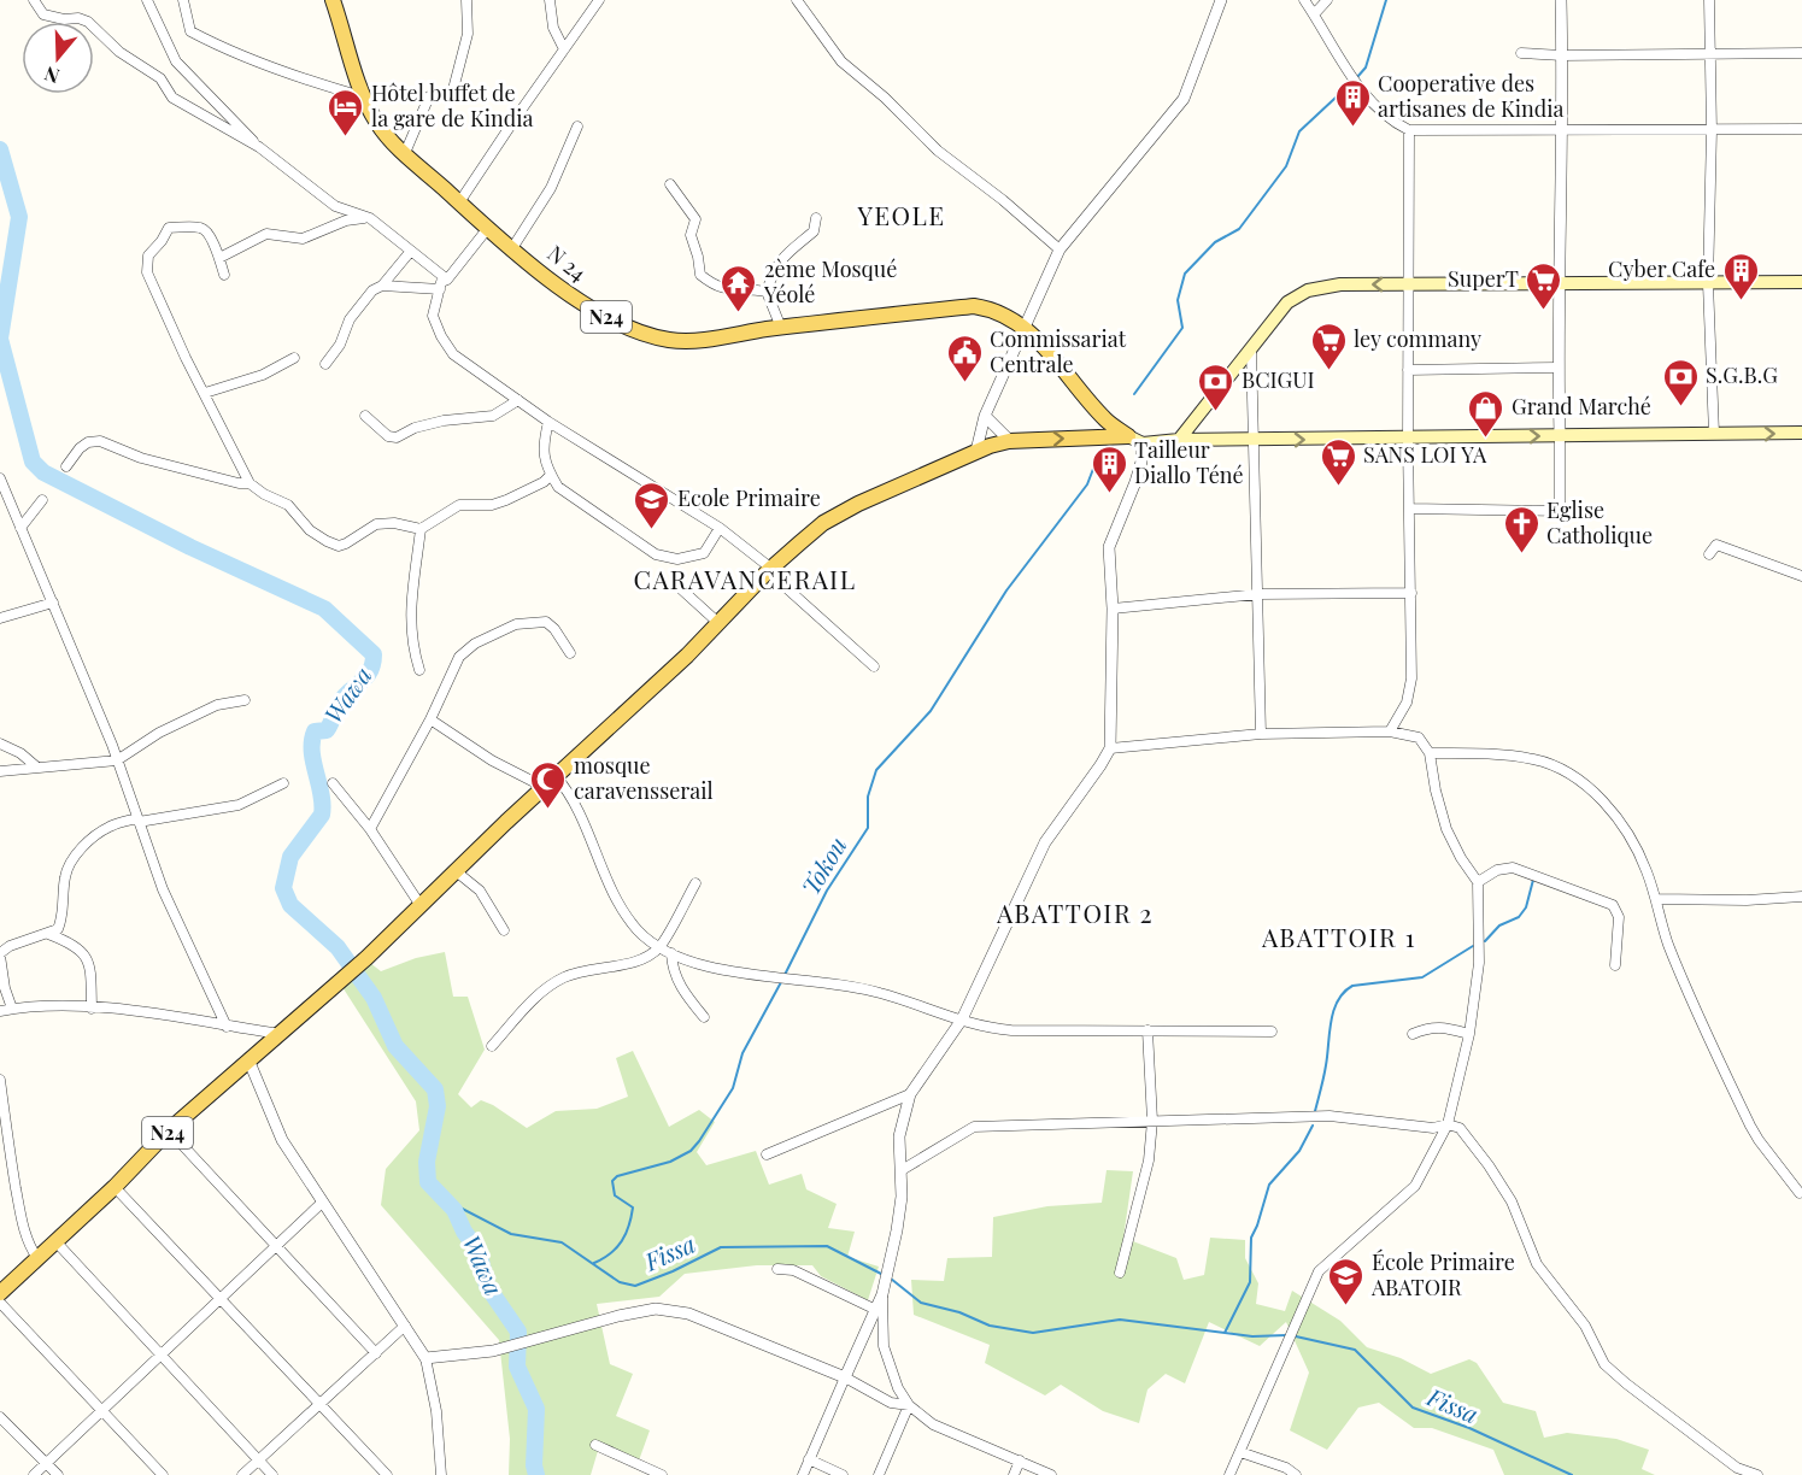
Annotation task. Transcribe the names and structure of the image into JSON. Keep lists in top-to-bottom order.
{
  "streets": {
    "main road": ["N 24", "N24"]
  },
  "crossings": [
    ["N 24", "N24"]
  ],
  "districts": [
    "YEOLE",
    "CARAVANCERAIL",
    "ABATTOIR 2",
    "ABATTOIR 1"
  ],
  "water": ["Wawa", "Tokou", "Fissa"],
  "places": {
    "building": ["Cooperative des artisanes de Kindia", "Cyber Cafe", "Tailleur Diallo Téné"],
    "hotel": ["Hôtel buffet de la gare de Kindia"],
    "supermarket": ["SuperT", "ley commany", "SANS LOI YA"],
    "temple": ["2ème Mosqué Yéolé"],
    "public building": ["Commissariat Centrale"],
    "bank": ["S.G.B.G", "BCIGUI"],
    "shop": ["Grand Marché"],
    "school or university": ["Ecole Primaire", "École Primaire ABATOIR"],
    "church": ["Eglise Catholique"],
    "mosque": ["mosque caravensserail"]
  },
  "north": "bottom"
}
